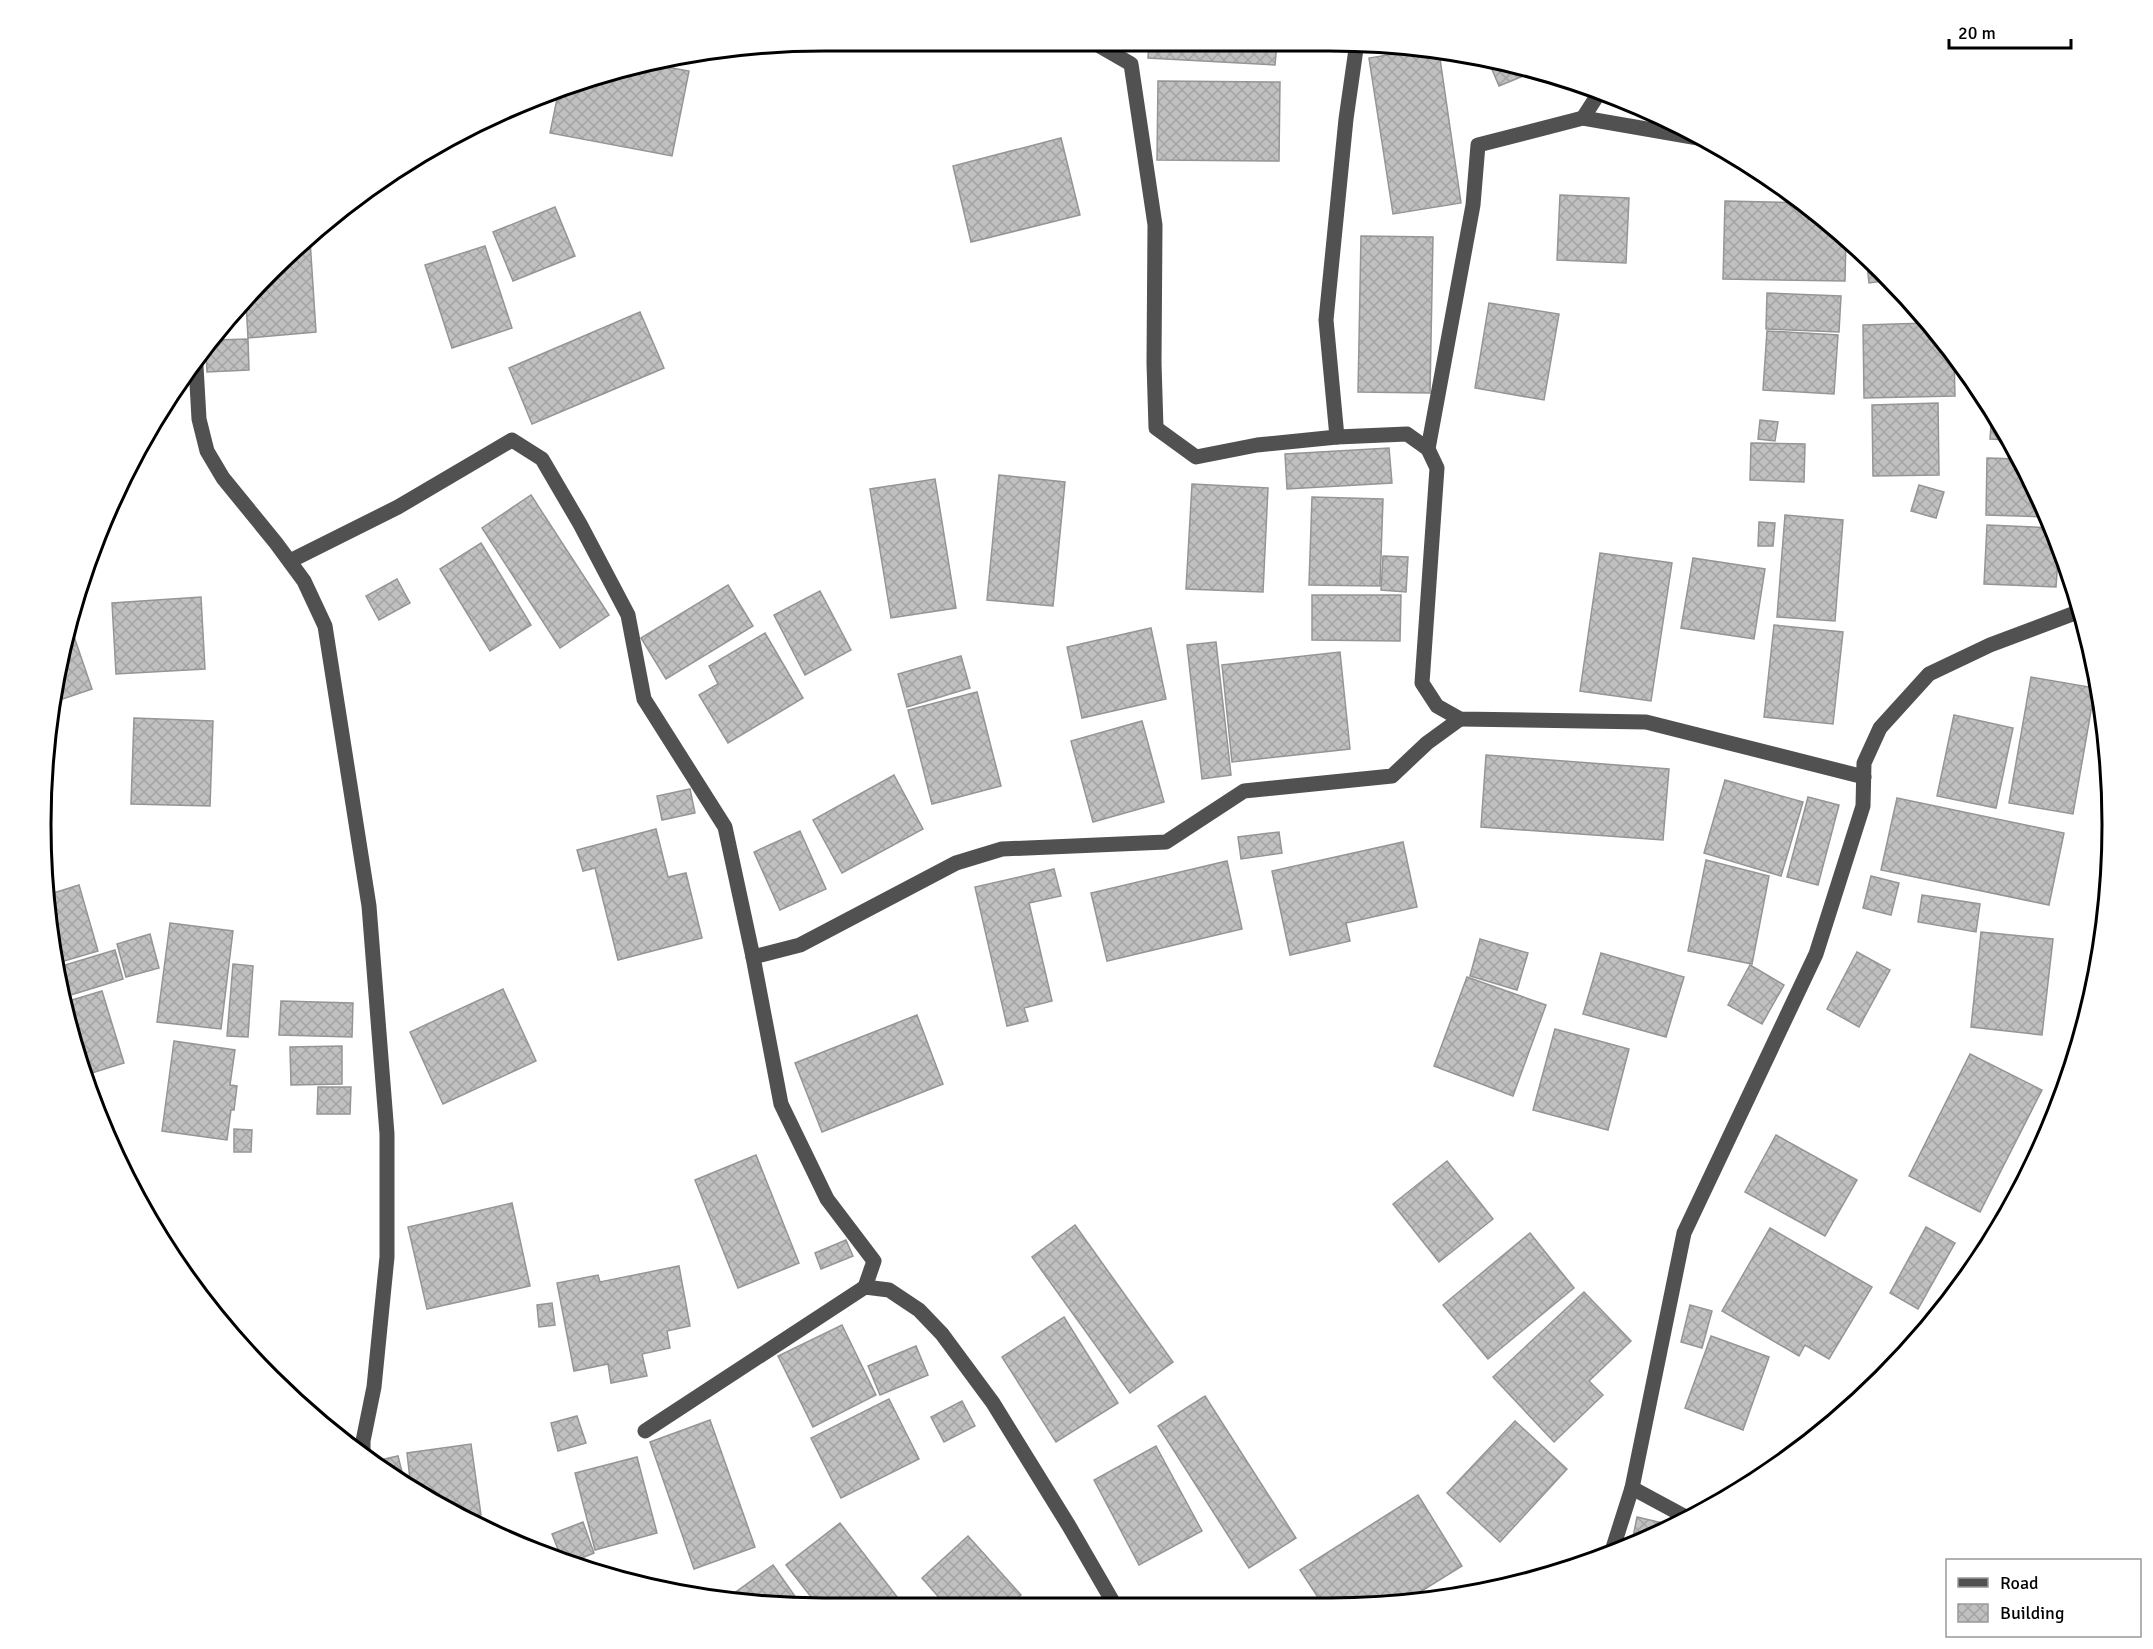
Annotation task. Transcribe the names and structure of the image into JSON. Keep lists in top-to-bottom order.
{
  "legend": ["Road", "Building"],
  "scale_bar": "20 m"
}
